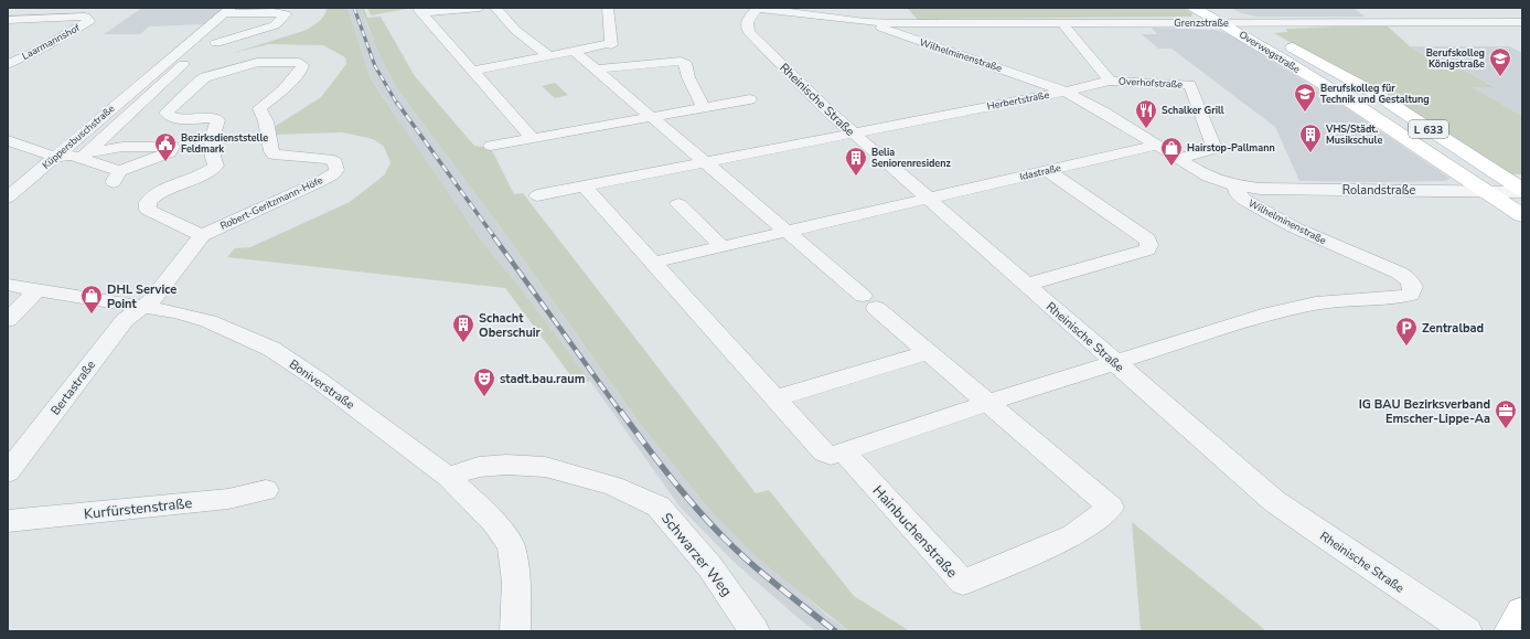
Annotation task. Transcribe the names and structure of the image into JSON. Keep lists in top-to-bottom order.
{
  "streets": {
    "main road": ["Overwegstraße", "L 633"],
    "street": [
      "Grenzstraße",
      "Laarmannshof",
      "Wilhelminenstraße",
      "Overhofstraße",
      "Rheinische Straße",
      "Herbertstraße",
      "Küppersbuschstraße",
      "Idastraße",
      "Rolandstraße",
      "Robert-Geritzmann-Höfe",
      "Boniverstraße",
      "Bertastraße",
      "Kurfürstenstraße",
      "Hainbuchenstraße",
      "Schwarzer Weg"
    ]
  },
  "crossings": [
    ["Grenzstraße", "Overwegstraße"],
    ["Grenzstraße", "Wilhelminenstraße"],
    ["Overwegstraße", "Rolandstraße"],
    ["Wilhelminenstraße", "Overhofstraße"],
    ["Wilhelminenstraße", "Rheinische Straße"],
    ["Wilhelminenstraße", "Herbertstraße"],
    ["Wilhelminenstraße", "Idastraße"],
    ["Wilhelminenstraße", "Rolandstraße"],
    ["Overhofstraße", "Herbertstraße"],
    ["Rheinische Straße", "Herbertstraße"],
    ["Rheinische Straße", "Idastraße"],
    ["Herbertstraße", "Hainbuchenstraße"],
    ["Idastraße", "Hainbuchenstraße"],
    ["Robert-Geritzmann-Höfe", "Boniverstraße"],
    ["Robert-Geritzmann-Höfe", "Bertastraße"],
    ["Boniverstraße", "Bertastraße"],
    ["Boniverstraße", "Schwarzer Weg"]
  ],
  "places": {
    "school or university": ["Berufskolleg Königstraße", "Berufskolleg für Technik und Gestaltung"],
    "restaurant": ["Schalker Grill"],
    "building": ["VHS/Städt. Musikschule", "Belia Seniorenresidenz", "Schacht Oberschuir"],
    "public building": ["Bezirksdienststelle Feldmark"],
    "shop": ["Hairstop-Pallmann", "DHL Service Point"],
    "parking": ["Zentralbad"],
    "theatre": ["stadt.bau.raum"],
    "office": ["IG BAU Bezirksverband Emscher-Lippe-Aa"]
  }
}
